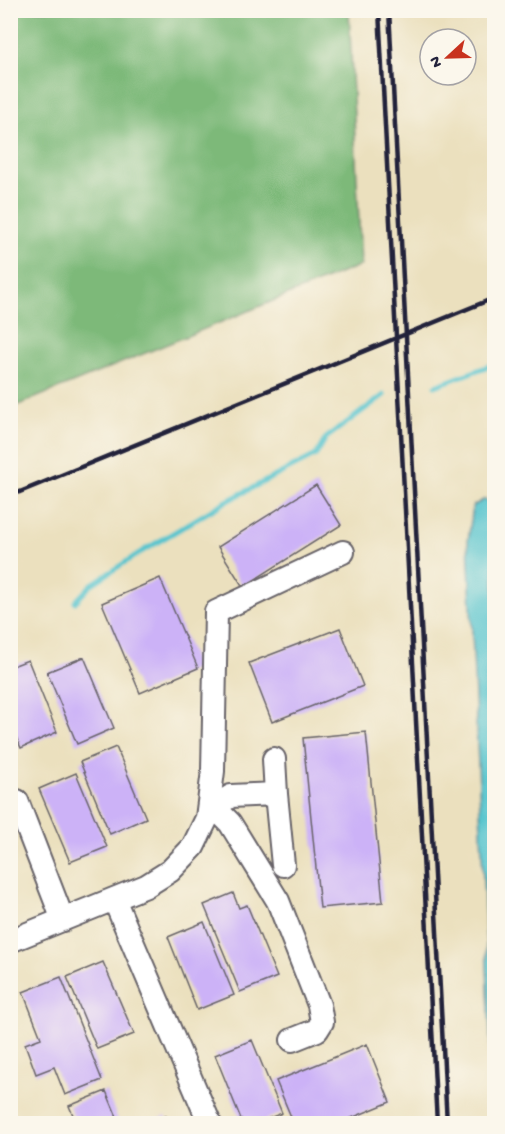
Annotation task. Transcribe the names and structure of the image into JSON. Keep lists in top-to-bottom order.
{
  "north": "left"
}
